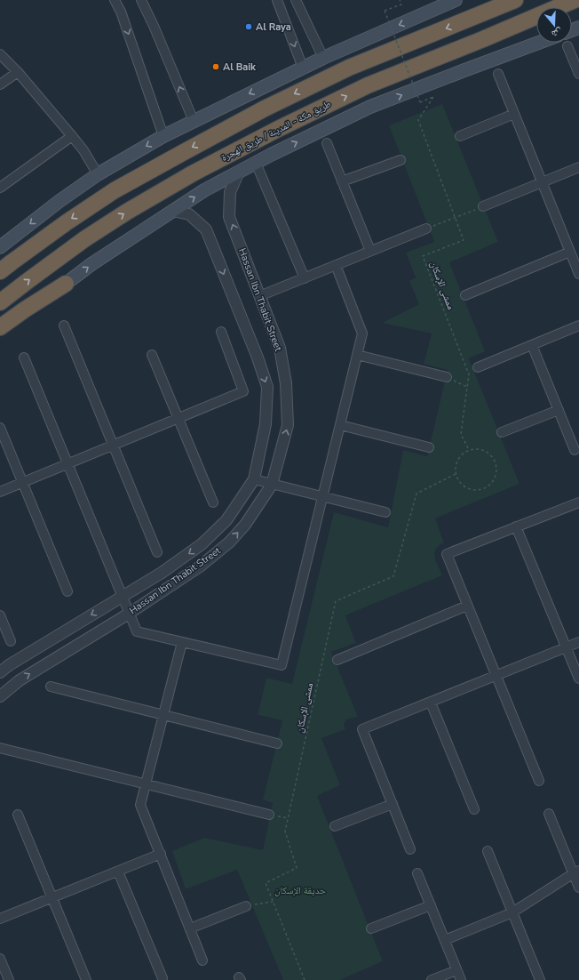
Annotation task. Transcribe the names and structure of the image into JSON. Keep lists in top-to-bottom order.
{
  "streets": {
    "highway": ["طريق مكة - المدينة / طريق الهجرة"],
    "street": ["Hassan Ibn Thabit Street"],
    "path": ["ممشى الإسكان"]
  },
  "parks": ["حديقة الإسكان"],
  "places": ["Al Raya", "Al Baik"],
  "north": "bottom"
}
